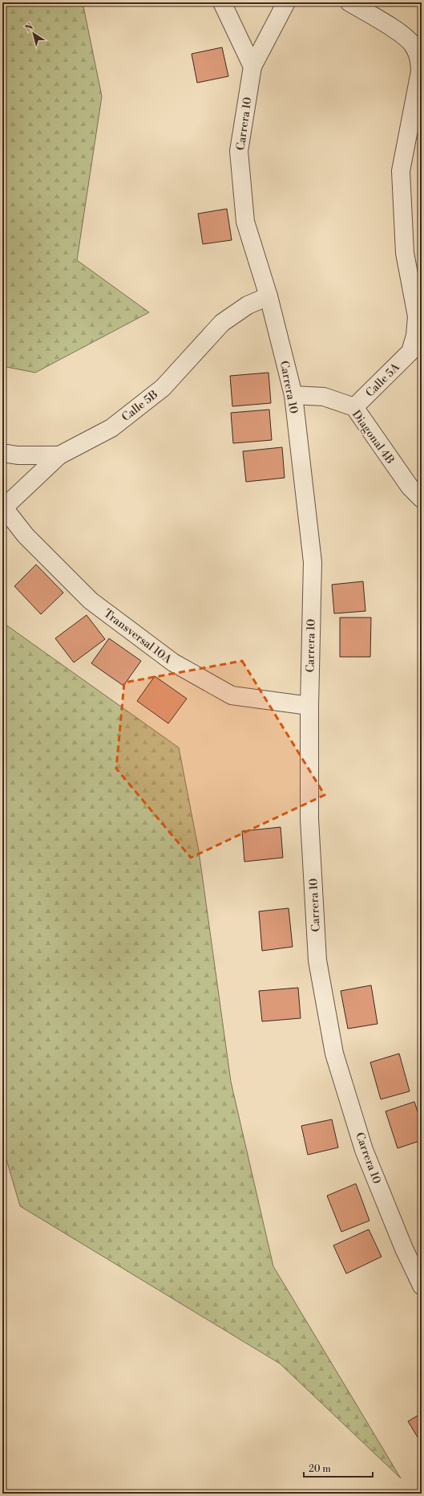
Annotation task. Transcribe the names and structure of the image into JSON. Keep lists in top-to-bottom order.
{
  "streets": {
    "street": [
      "Carrera 10",
      "Calle 5A",
      "Calle 5B",
      "Diagonal 4B",
      "Transversal 10A"
    ]
  },
  "crossings": [
    ["Carrera 10", "Calle 5B"],
    ["Carrera 10", "Diagonal 4B"],
    ["Carrera 10", "Transversal 10A"],
    ["Calle 5A", "Diagonal 4B"],
    ["Calle 5B", "Transversal 10A"]
  ],
  "scale_bar": "20 m",
  "north": "top left"
}
